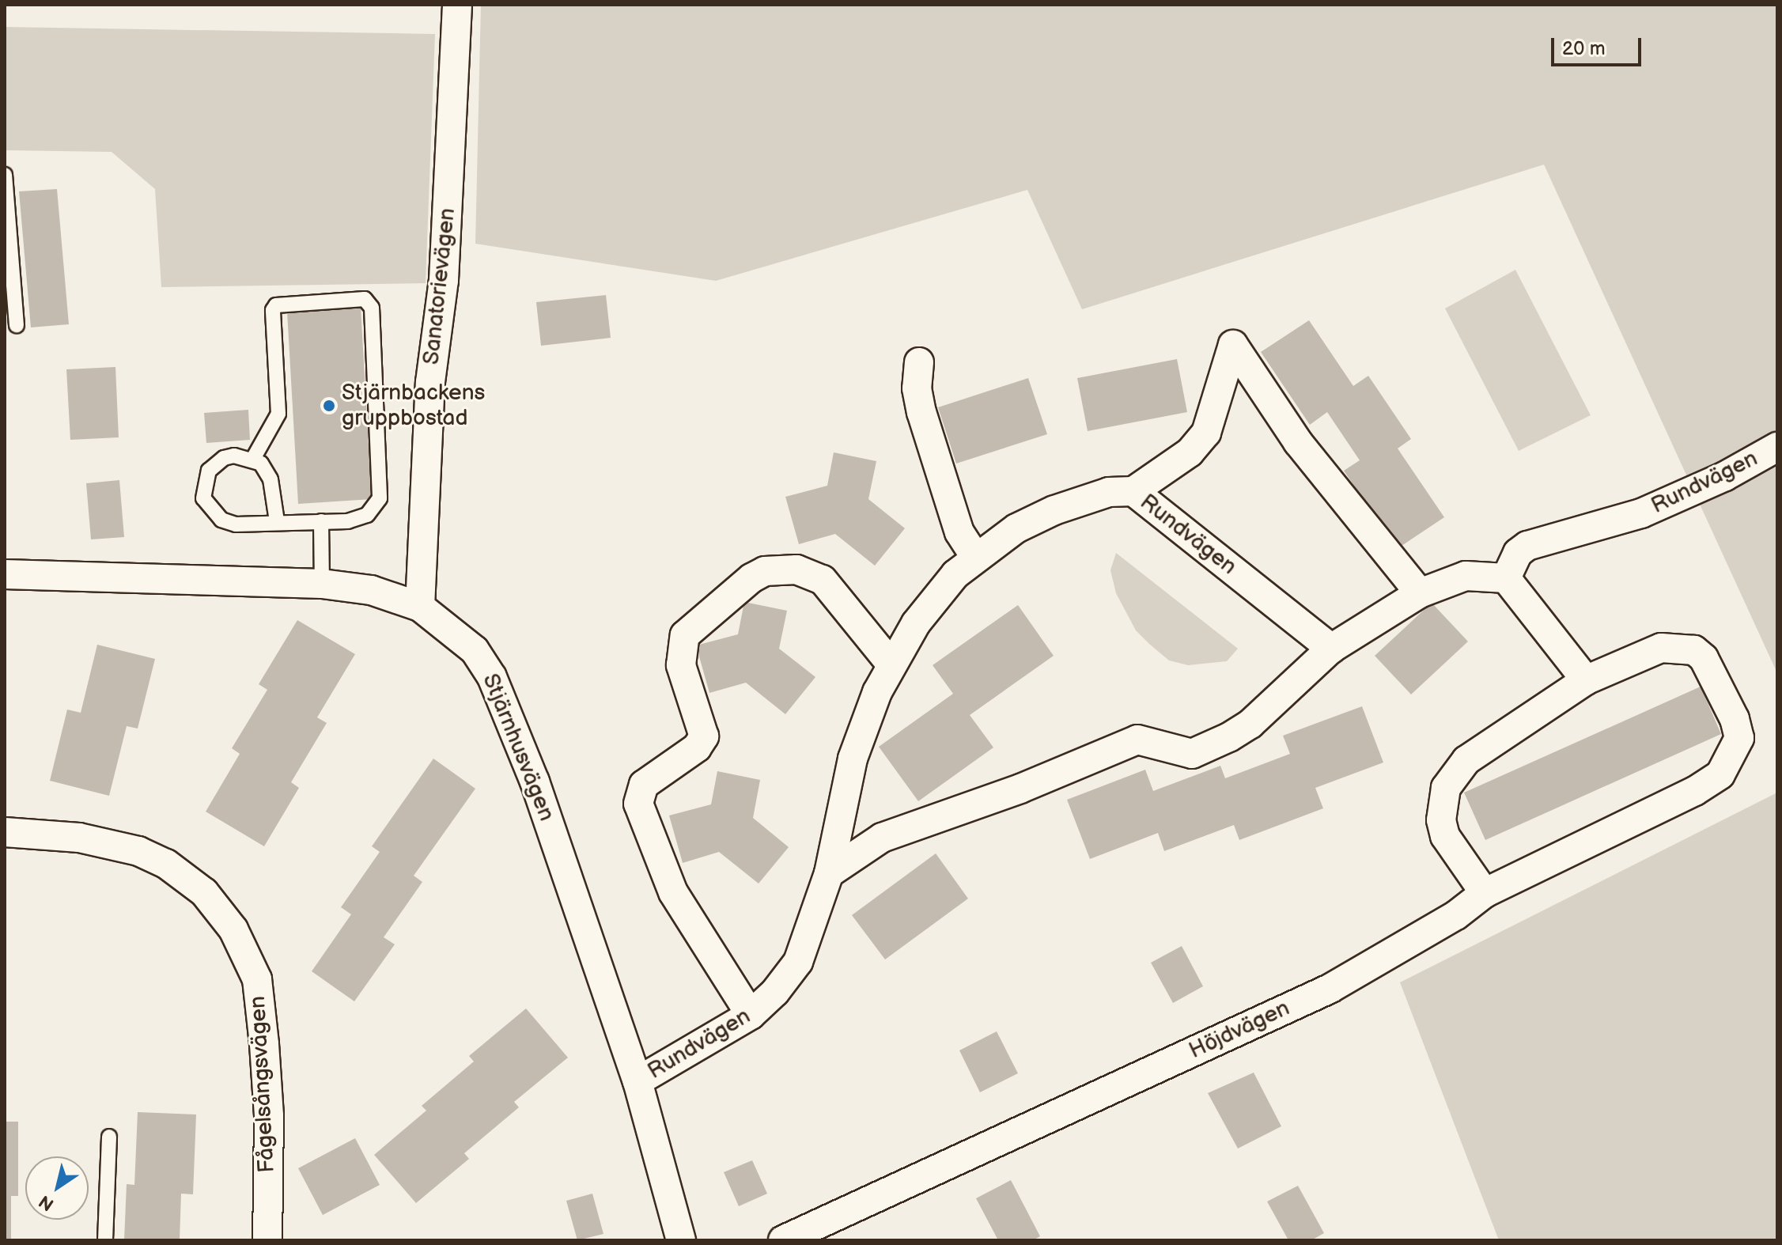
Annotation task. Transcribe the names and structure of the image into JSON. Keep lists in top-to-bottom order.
{
  "streets": {
    "street": [
      "Sanatorievägen",
      "Rundvägen",
      "Stjärnhusvägen",
      "Höjdvägen",
      "Fågelsångsvägen"
    ]
  },
  "crossings": [
    ["Sanatorievägen", "Stjärnhusvägen"],
    ["Rundvägen", "Stjärnhusvägen"]
  ],
  "places": ["Stjärnbackens gruppbostad"],
  "scale_bar": "20 m",
  "north": "bottom left"
}
